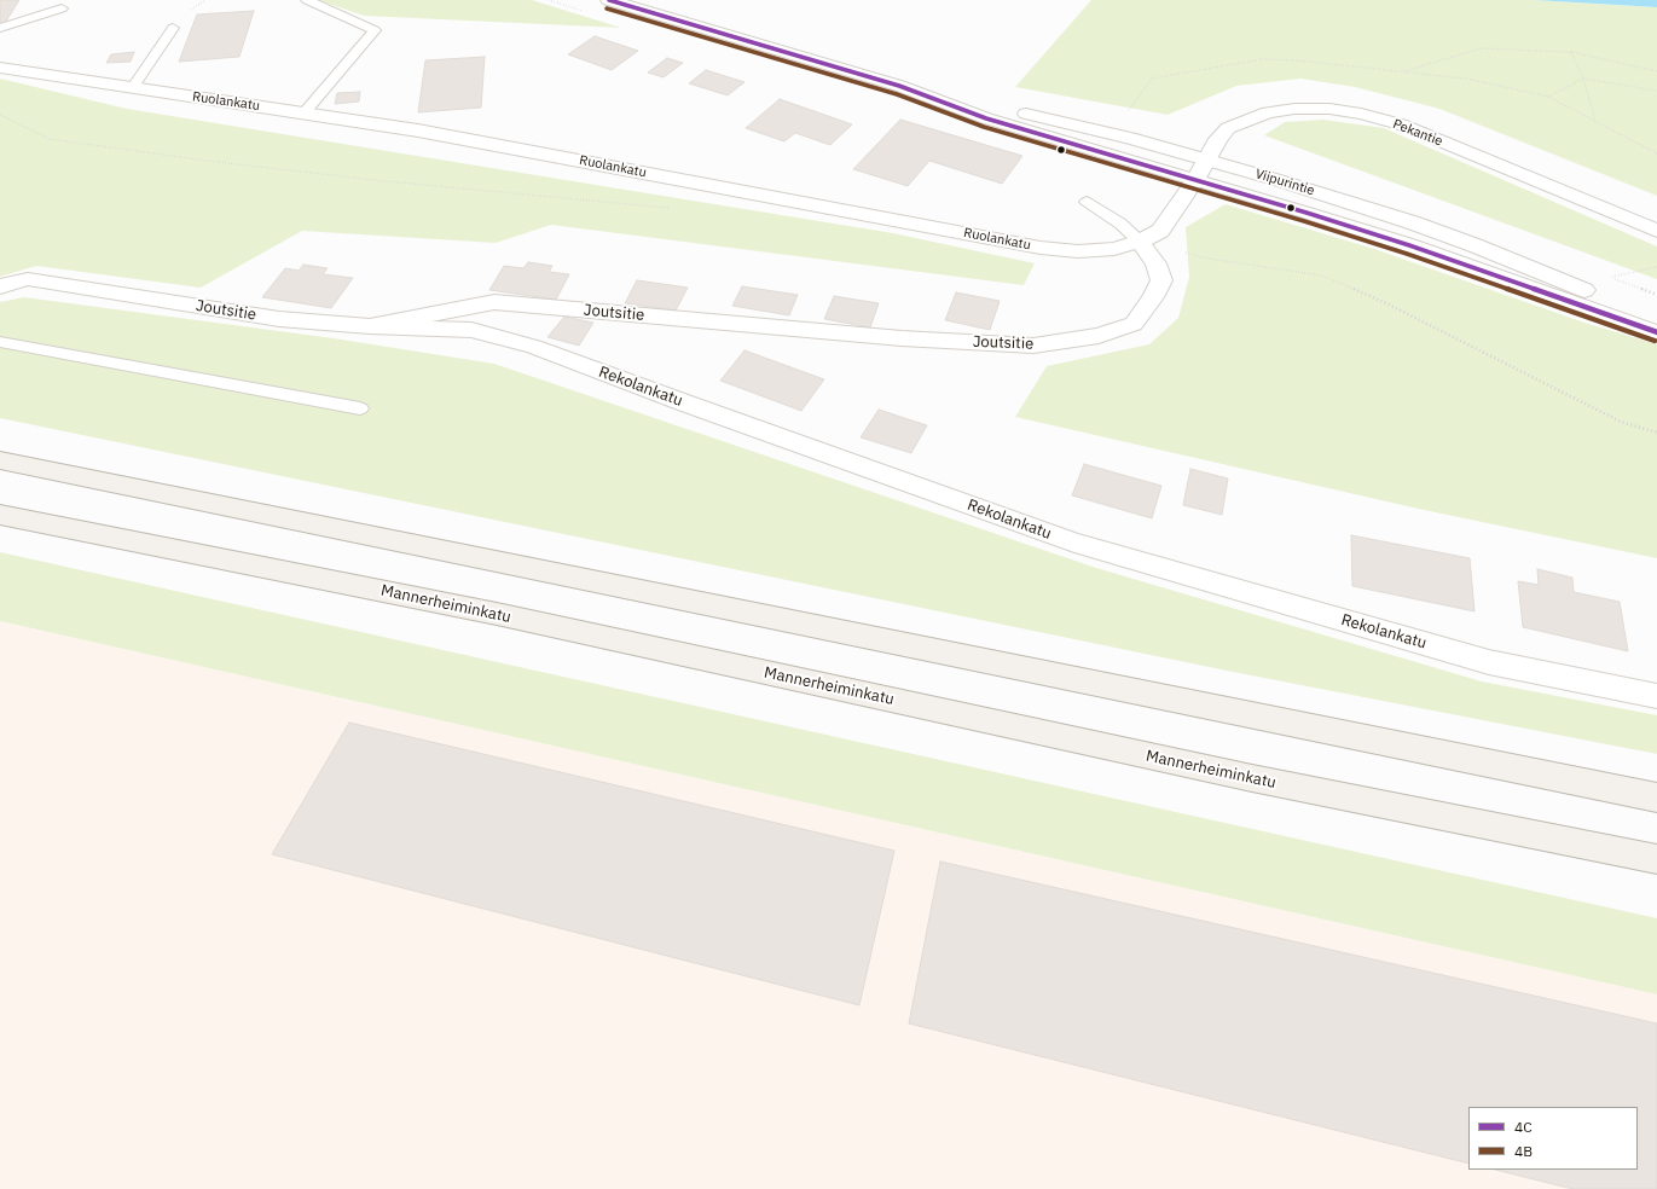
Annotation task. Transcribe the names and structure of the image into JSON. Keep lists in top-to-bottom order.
{
  "streets": {
    "main road": ["Mannerheiminkatu"],
    "street": [
      "Ruolankatu",
      "Pekantie",
      "Viipurintie",
      "Joutsitie",
      "Rekolankatu"
    ]
  },
  "crossings": [
    ["Ruolankatu", "Pekantie"],
    ["Ruolankatu", "Viipurintie"],
    ["Ruolankatu", "Joutsitie"],
    ["Pekantie", "Viipurintie"],
    ["Joutsitie", "Rekolankatu"]
  ],
  "lines": ["transit line 4C", "transit line 4B"],
  "legend": ["4C", "4B"]
}
